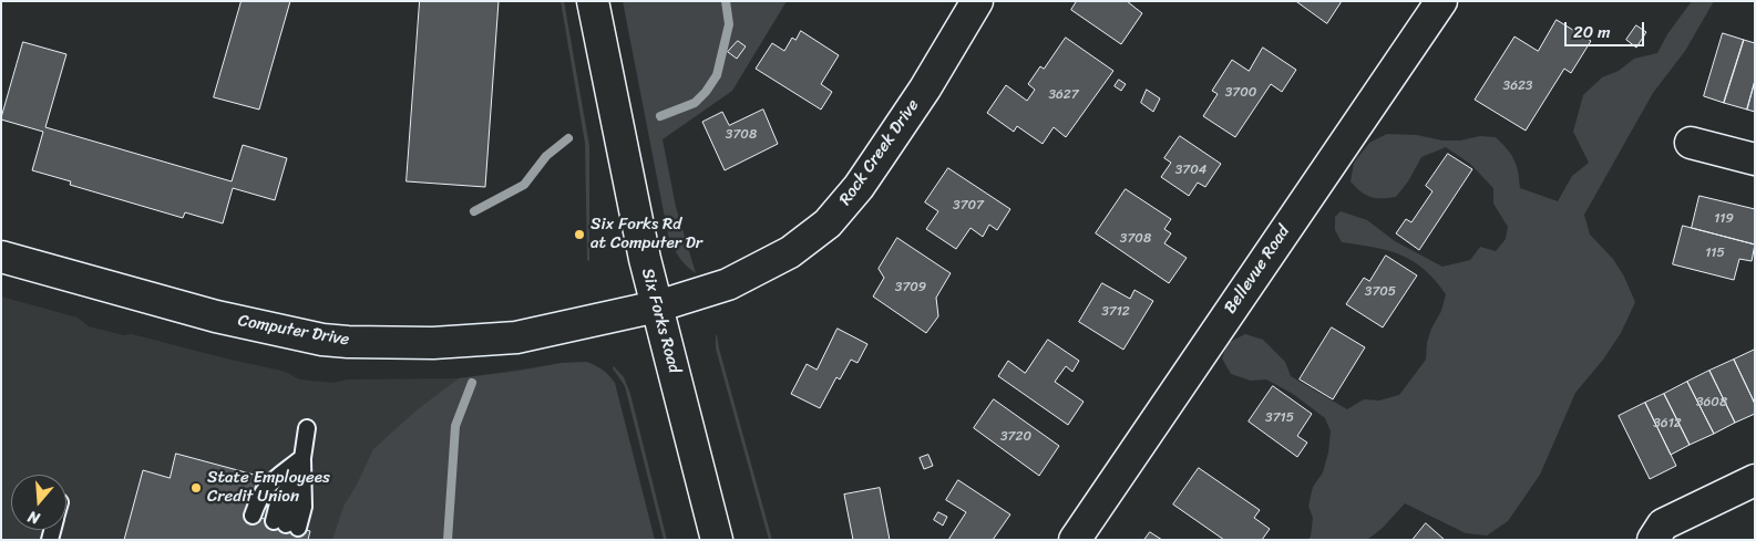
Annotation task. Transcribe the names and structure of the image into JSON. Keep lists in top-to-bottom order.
{
  "streets": {
    "street": [
      "Rock Creek Drive",
      "Bellevue Road",
      "Six Forks Road",
      "Computer Drive"
    ]
  },
  "crossings": [
    ["Rock Creek Drive", "Six Forks Road"],
    ["Rock Creek Drive", "Computer Drive"],
    ["Six Forks Road", "Computer Drive"]
  ],
  "places": ["Six Forks Rd at Computer Dr", "State Employees Credit Union"],
  "house_numbers": [
    "3623",
    "3700",
    "3627",
    "3708",
    "3704",
    "3707",
    "119",
    "3708",
    "115",
    "3709",
    "3705",
    "3712",
    "3608",
    "3715",
    "3612",
    "3720"
  ],
  "scale_bar": "20 m",
  "north": "bottom"
}
